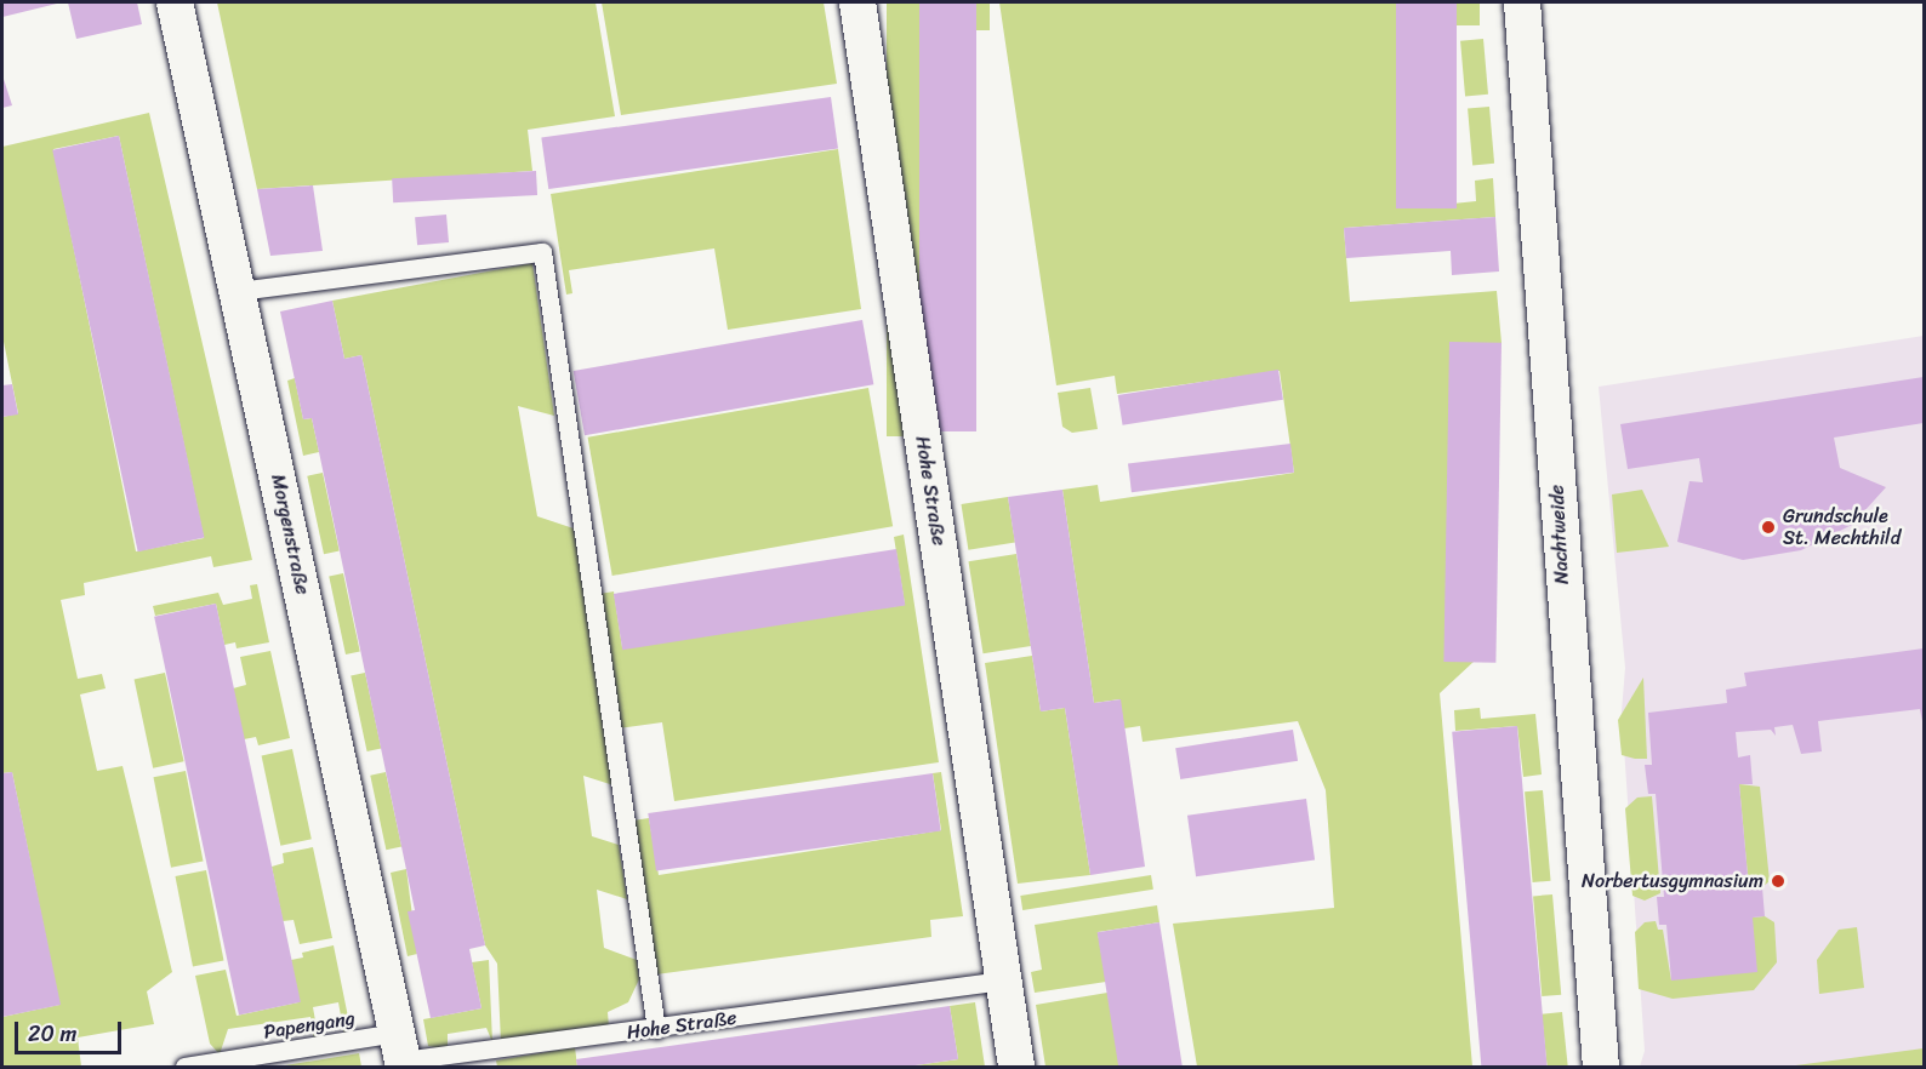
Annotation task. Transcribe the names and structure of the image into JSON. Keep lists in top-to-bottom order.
{
  "streets": {
    "street": ["Hohe Straße", "Morgenstraße", "Nachtweide"],
    "lane": ["Papengang"]
  },
  "crossings": [
    ["Hohe Straße", "Morgenstraße"],
    ["Hohe Straße", "Papengang"],
    ["Morgenstraße", "Papengang"]
  ],
  "places": ["Grundschule St. Mechthild", "Norbertusgymnasium"],
  "scale_bar": "20 m"
}
